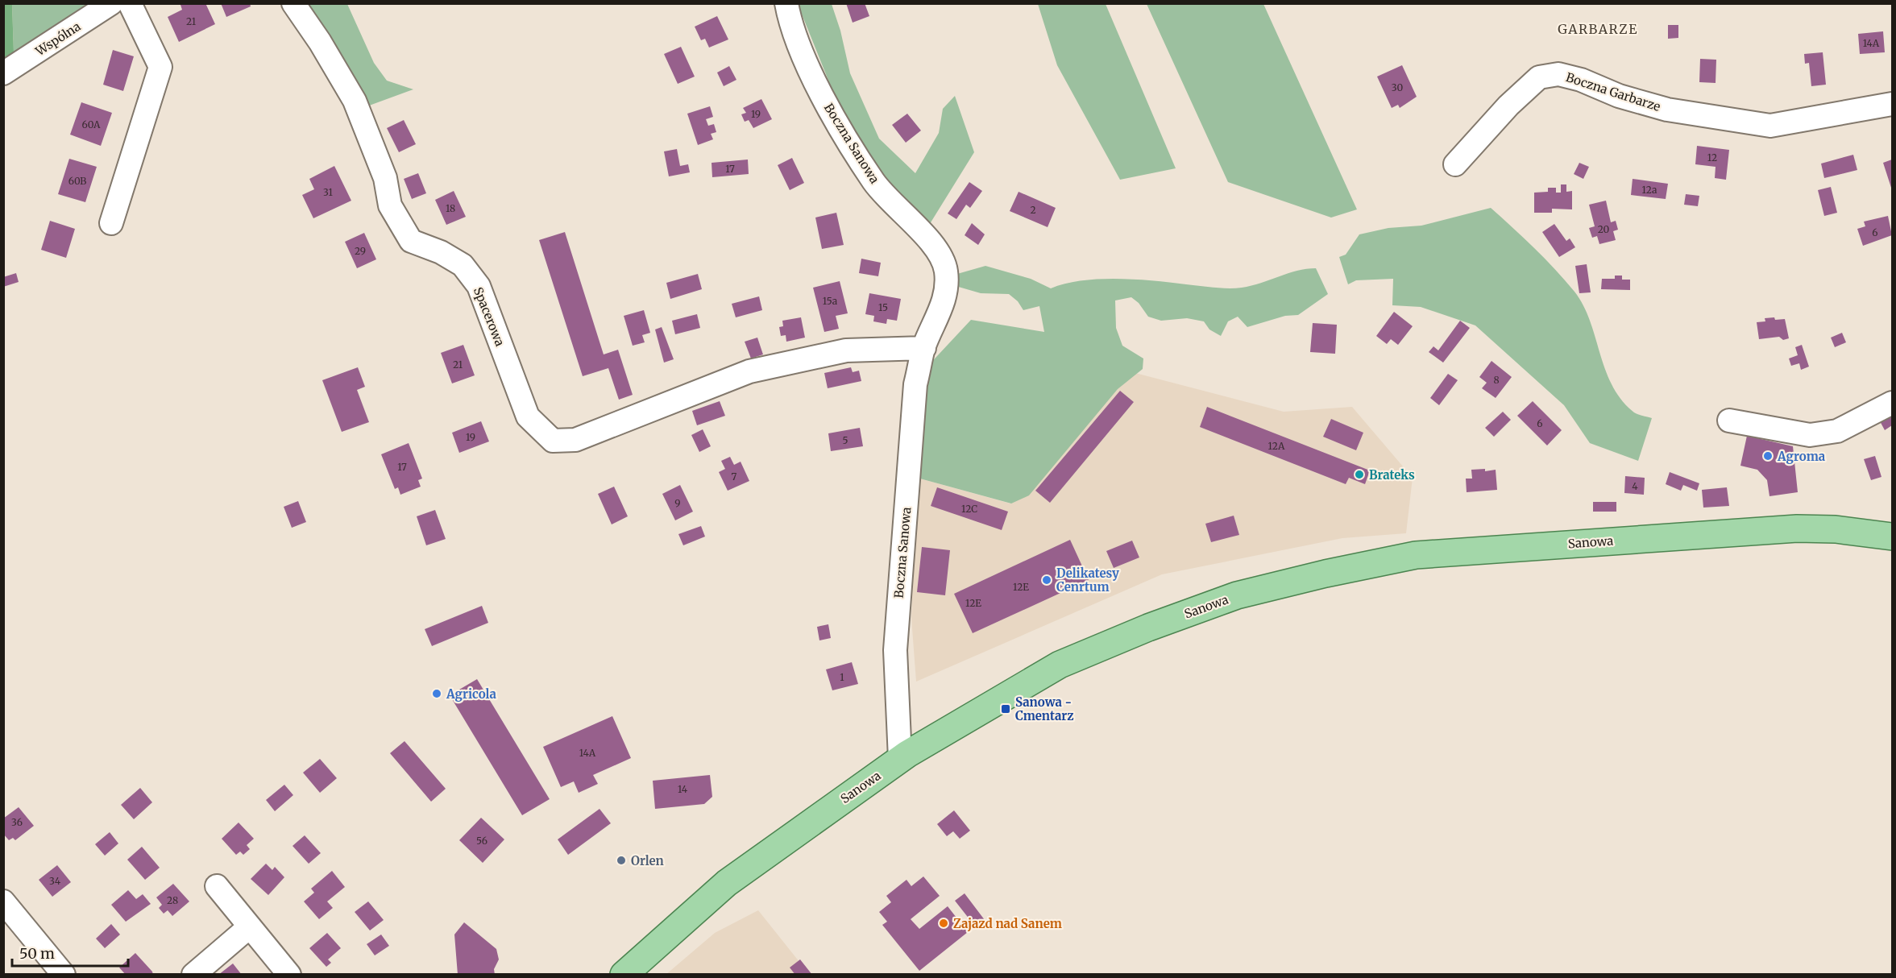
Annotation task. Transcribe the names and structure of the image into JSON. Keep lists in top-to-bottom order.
{
  "streets": {
    "main road": ["Sanowa"],
    "street": [
      "Wspólna",
      "Boczna Garbarze",
      "Boczna Sanowa",
      "Spacerowa"
    ]
  },
  "crossings": [
    ["Boczna Sanowa", "Spacerowa"],
    ["Boczna Sanowa", "Sanowa"]
  ],
  "districts": ["GARBARZE"],
  "places": {
    "other": [
      "Agroma",
      "Brateks",
      "Delikatesy Cenrtum",
      "Agricola",
      "Orlen",
      "Zajazd nad Sanem"
    ],
    "transit": ["Sanowa - Cmentarz"]
  },
  "house_numbers": [
    "21",
    "14A",
    "30",
    "19",
    "60A",
    "12",
    "17",
    "60B",
    "12a",
    "31",
    "18",
    "2",
    "20",
    "6",
    "29",
    "15a",
    "15",
    "21",
    "8",
    "6",
    "19",
    "5",
    "12A",
    "17",
    "7",
    "4",
    "9",
    "12C",
    "12E",
    "12E",
    "1",
    "14A",
    "14",
    "36",
    "56",
    "34",
    "28"
  ],
  "scale_bar": "50 m"
}
